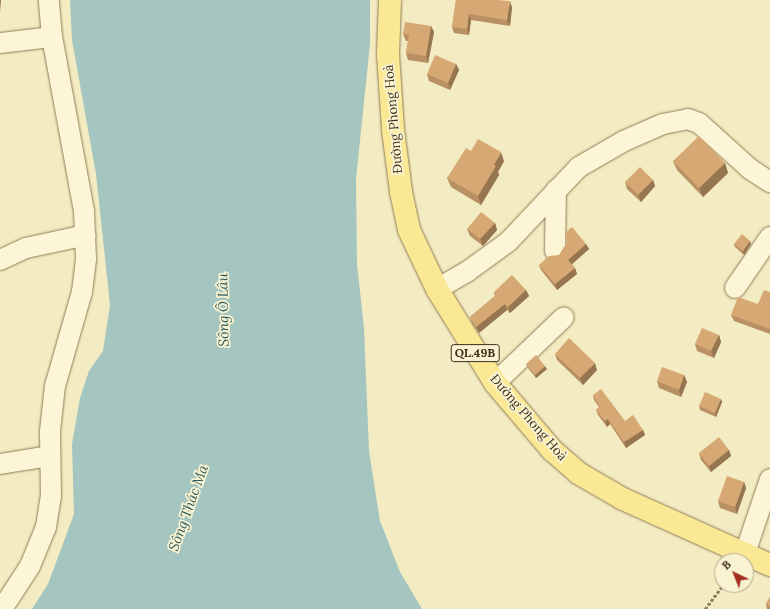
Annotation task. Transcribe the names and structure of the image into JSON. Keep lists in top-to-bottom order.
{
  "streets": {
    "main road": ["Đường Phong Hoà", "QL.49B"]
  },
  "water": ["Sông Ô Lâu", "Sông Thác Ma"],
  "north": "top left"
}
